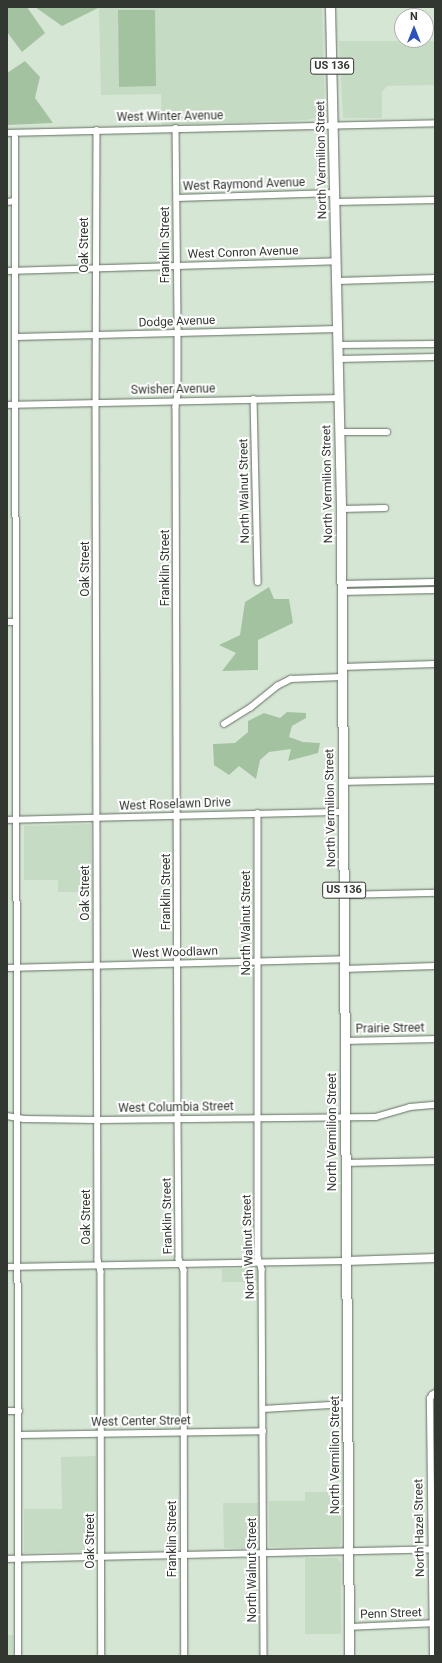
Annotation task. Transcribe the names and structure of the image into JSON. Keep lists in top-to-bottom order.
{
  "streets": {
    "main road": ["US 136", "North Vermilion Street"],
    "street": [
      "West Winter Avenue",
      "West Raymond Avenue",
      "Oak Street",
      "Franklin Street",
      "West Conron Avenue",
      "Dodge Avenue",
      "Swisher Avenue",
      "North Walnut Street",
      "West Roselawn Drive",
      "West Woodlawn",
      "Prairie Street",
      "West Columbia Street",
      "West Center Street",
      "North Hazel Street",
      "Penn Street"
    ]
  },
  "crossings": [
    ["West Winter Avenue", "North Vermilion Street"],
    ["West Winter Avenue", "Oak Street"],
    ["West Winter Avenue", "Franklin Street"],
    ["North Vermilion Street", "West Raymond Avenue"],
    ["North Vermilion Street", "West Conron Avenue"],
    ["North Vermilion Street", "Dodge Avenue"],
    ["North Vermilion Street", "Swisher Avenue"],
    ["North Vermilion Street", "West Roselawn Drive"],
    ["North Vermilion Street", "West Woodlawn"],
    ["North Vermilion Street", "Prairie Street"],
    ["North Vermilion Street", "West Columbia Street"],
    ["North Vermilion Street", "Penn Street"],
    ["West Raymond Avenue", "Franklin Street"],
    ["Oak Street", "West Conron Avenue"],
    ["Oak Street", "Dodge Avenue"],
    ["Oak Street", "Swisher Avenue"],
    ["Oak Street", "West Roselawn Drive"],
    ["Oak Street", "West Woodlawn"],
    ["Oak Street", "West Columbia Street"],
    ["Oak Street", "West Center Street"],
    ["Franklin Street", "West Conron Avenue"],
    ["Franklin Street", "Dodge Avenue"],
    ["Franklin Street", "Swisher Avenue"],
    ["Franklin Street", "West Roselawn Drive"],
    ["Franklin Street", "West Woodlawn"],
    ["Franklin Street", "West Columbia Street"],
    ["Franklin Street", "West Center Street"],
    ["Swisher Avenue", "North Walnut Street"],
    ["North Walnut Street", "West Roselawn Drive"],
    ["North Walnut Street", "West Woodlawn"],
    ["North Walnut Street", "West Columbia Street"],
    ["North Walnut Street", "West Center Street"],
    ["North Hazel Street", "Penn Street"]
  ],
  "north": "top"
}
